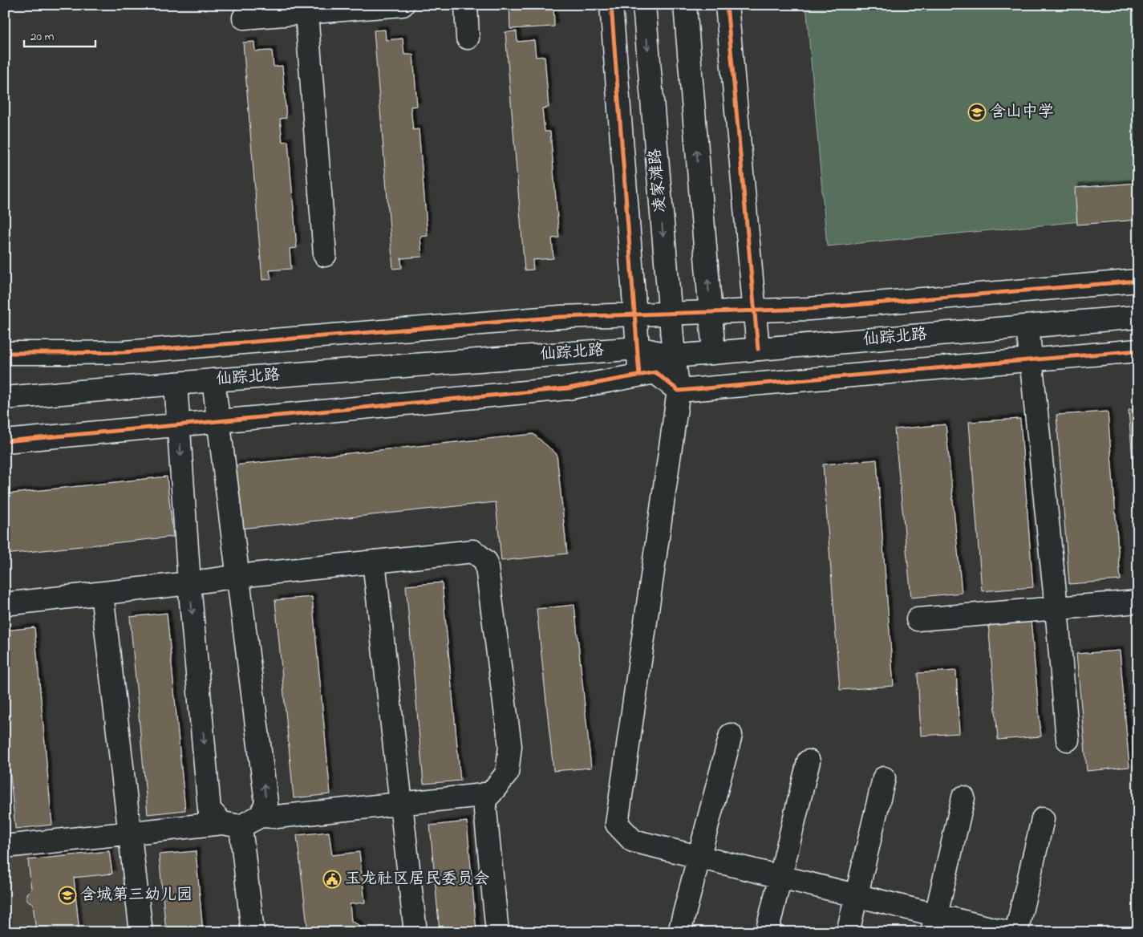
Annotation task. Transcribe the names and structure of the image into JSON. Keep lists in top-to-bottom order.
{
  "streets": {
    "street": ["凌家滩路", "仙踪北路"]
  },
  "crossings": [
    ["凌家滩路", "仙踪北路"]
  ],
  "places": {
    "school or university": ["含山中学", "含城第三幼儿园"],
    "public building": ["玉龙社区居民委员会"]
  },
  "scale_bar": "20 m"
}
